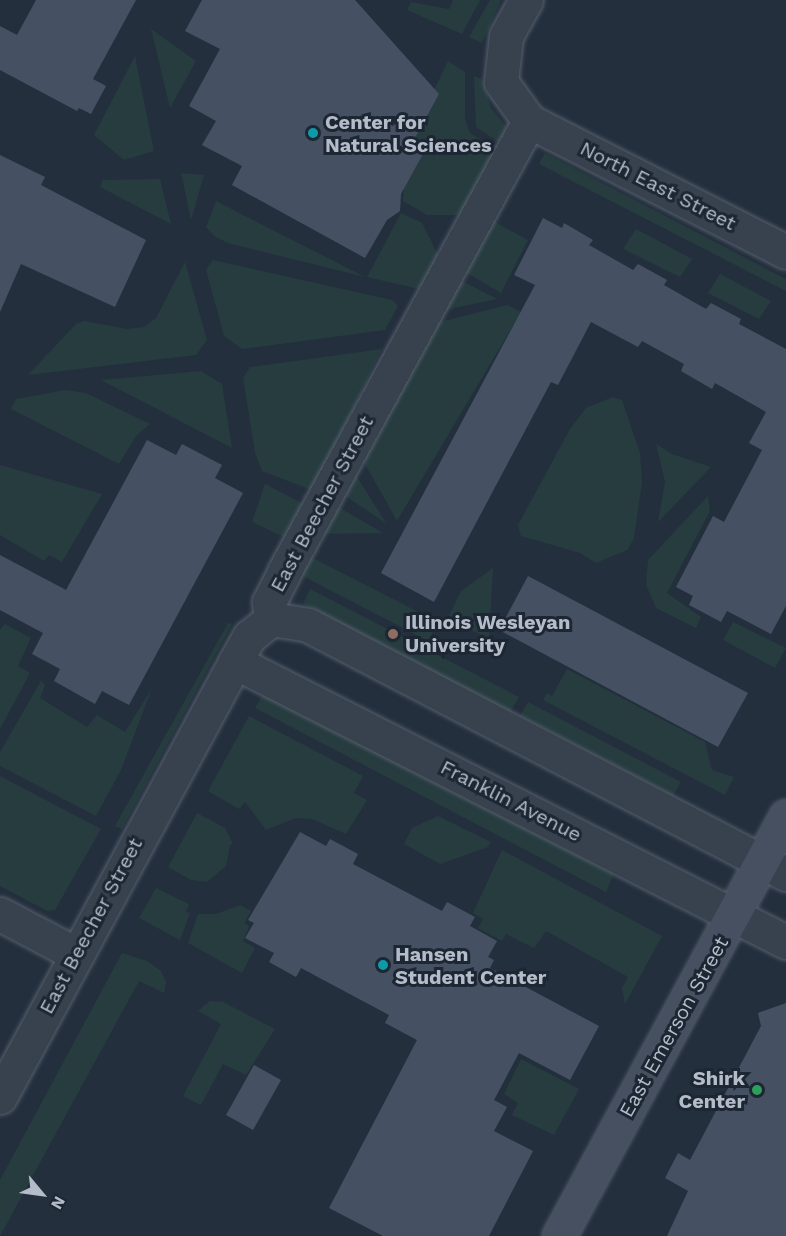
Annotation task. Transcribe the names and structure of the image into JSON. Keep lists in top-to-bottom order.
{
  "streets": {
    "main road": ["East Emerson Street"],
    "street": ["North East Street", "East Beecher Street", "Franklin Avenue"]
  },
  "crossings": [
    ["North East Street", "East Beecher Street"],
    ["East Beecher Street", "Franklin Avenue"],
    ["Franklin Avenue", "East Emerson Street"]
  ],
  "places": [
    "Center for Natural Sciences",
    "Illinois Wesleyan University",
    "Hansen Student Center",
    "Shirk Center"
  ],
  "north": "bottom right"
}
